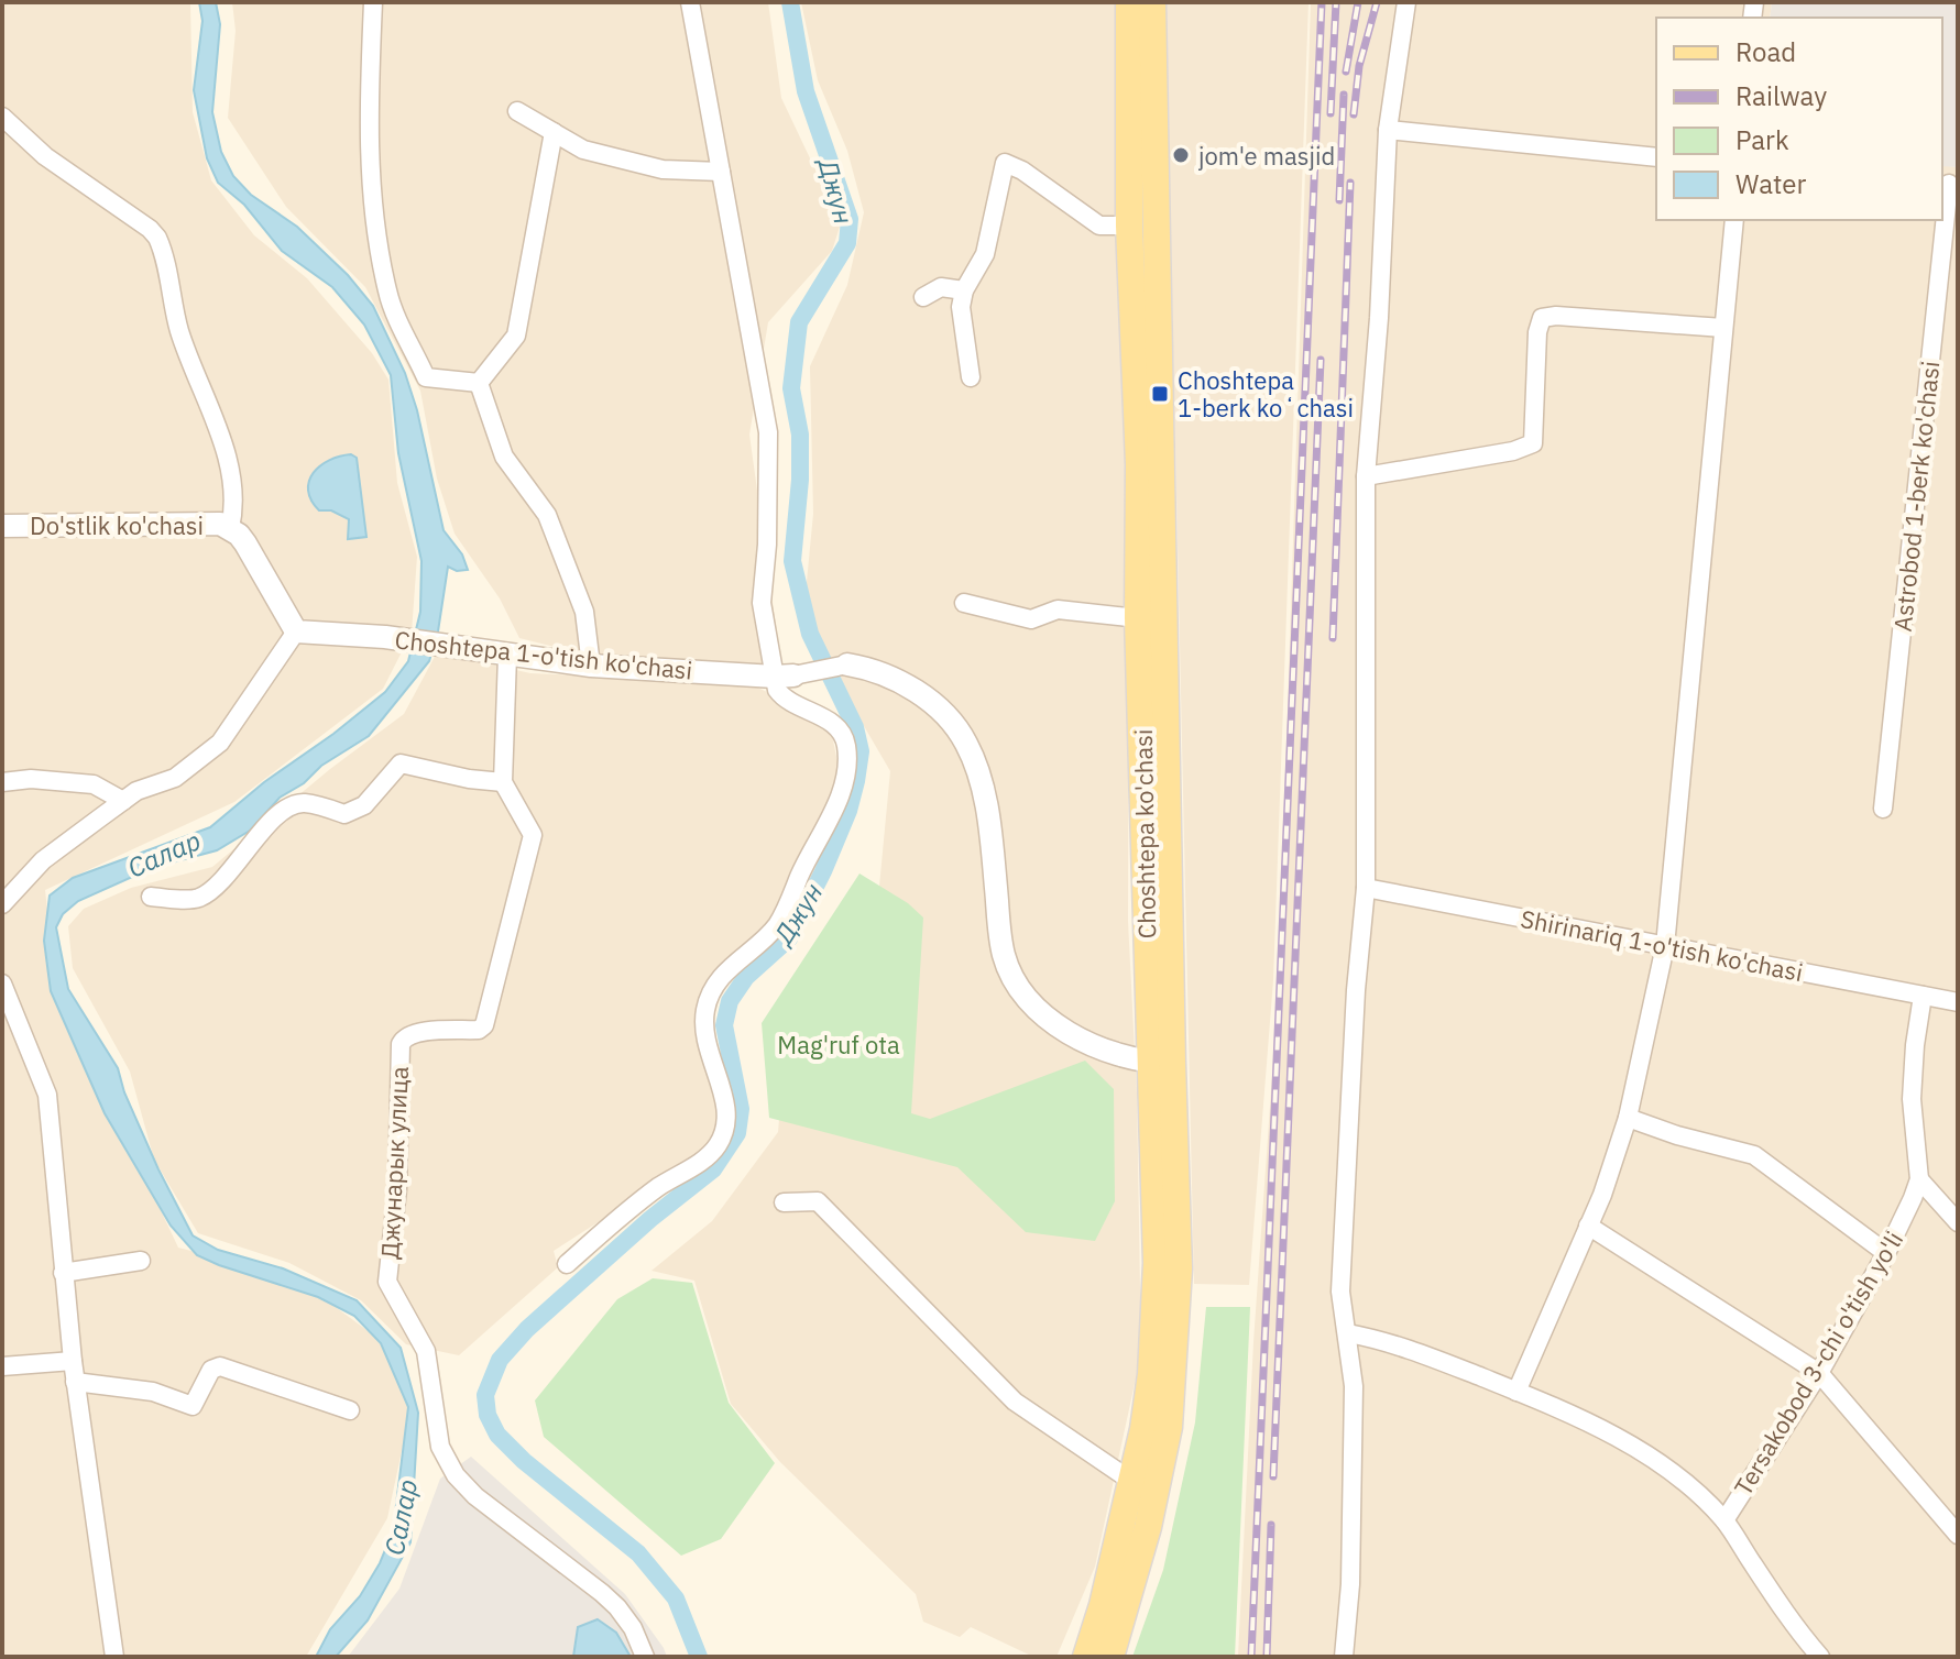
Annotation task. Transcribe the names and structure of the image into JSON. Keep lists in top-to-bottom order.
{
  "streets": {
    "main road": ["Choshtepa ko'chasi"],
    "street": [
      "Astrobod 1-berk ko'chasi",
      "Do'stlik ko'chasi",
      "Choshtepa 1-o'tish ko'chasi",
      "Shirinariq 1-o'tish ko'chasi",
      "Джунарык улица",
      "Tersakobod 3-chi o'tish yo'li"
    ]
  },
  "crossings": [
    ["Choshtepa 1-o'tish ko'chasi", "Choshtepa ko'chasi"],
    ["Shirinariq 1-o'tish ko'chasi", "Tersakobod 3-chi o'tish yo'li"]
  ],
  "water": ["Джун", "Салар"],
  "parks": ["Mag'ruf ota"],
  "places": {
    "other": ["jom'e masjid"],
    "transit": ["Choshtepa 1-berk koʻchasi"]
  },
  "legend": [
    "Road",
    "Railway",
    "Park",
    "Water"
  ]
}
